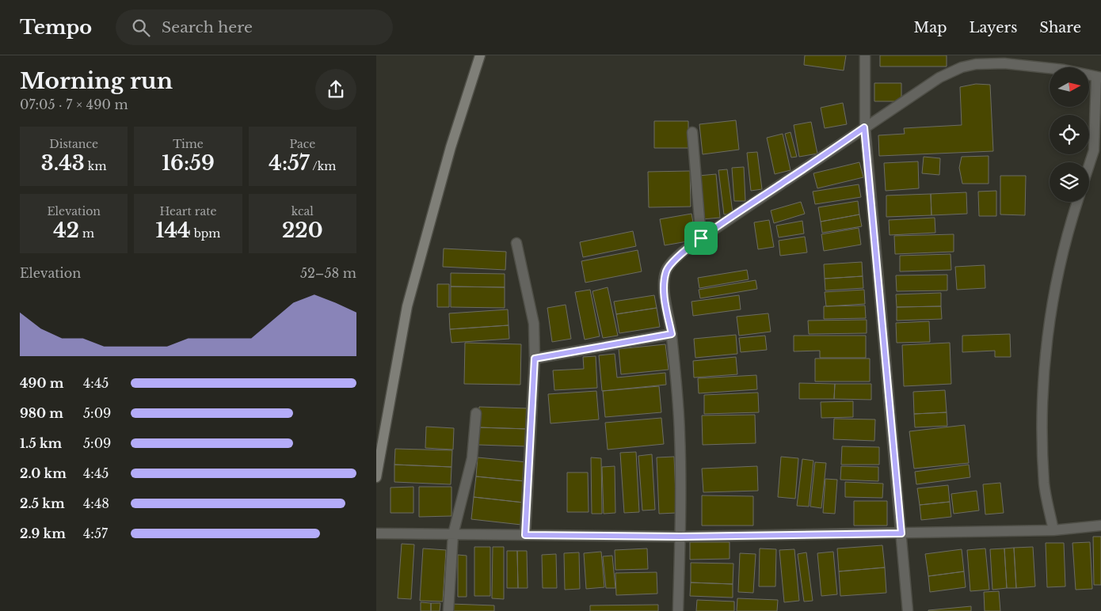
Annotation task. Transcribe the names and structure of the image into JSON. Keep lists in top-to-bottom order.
{
  "north": "right",
  "page": {
    "header": "Tempo",
    "search": "Search here",
    "nav": ["Map", "Layers", "Share"],
    "heading": ["Morning run", "07:05 · 7 × 490 m"],
    "stats": [
      ["Distance", "3.43 km"],
      ["Time", "16:59"],
      ["Pace", "4:57 /km"],
      ["Elevation", "42 m"],
      ["Heart rate", "144 bpm"],
      ["kcal", "220"]
    ],
    "chart": ["Elevation", "52–58 m"],
    "list": [
      {
        "name": "490 m",
        "note": "4:45"
      },
      {
        "name": "980 m",
        "note": "5:09"
      },
      {
        "name": "1.5 km",
        "note": "5:09"
      },
      {
        "name": "2.0 km",
        "note": "4:45"
      },
      {
        "name": "2.5 km",
        "note": "4:48"
      },
      {
        "name": "2.9 km",
        "note": "4:57"
      }
    ]
  }
}
